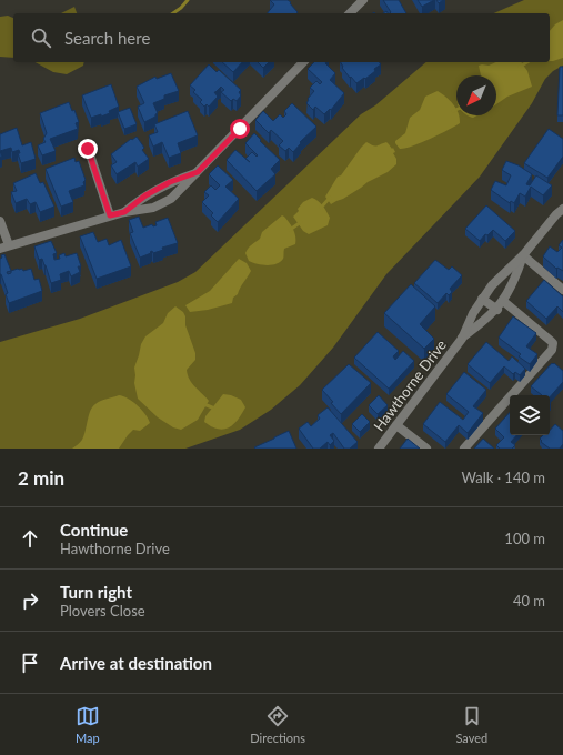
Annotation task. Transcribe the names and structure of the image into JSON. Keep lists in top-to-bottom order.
{
  "streets": {
    "street": ["Hawthorne Drive"]
  },
  "north": "bottom left",
  "page": {
    "search": "Search here",
    "heading": ["2 min", "Walk · 140 m"],
    "list": [
      ["Continue", "Hawthorne Drive", "100 m"],
      ["Turn right", "Plovers Close", "40 m"],
      "Arrive at destination"
    ],
    "nav": ["Map", "Directions", "Saved"]
  }
}
